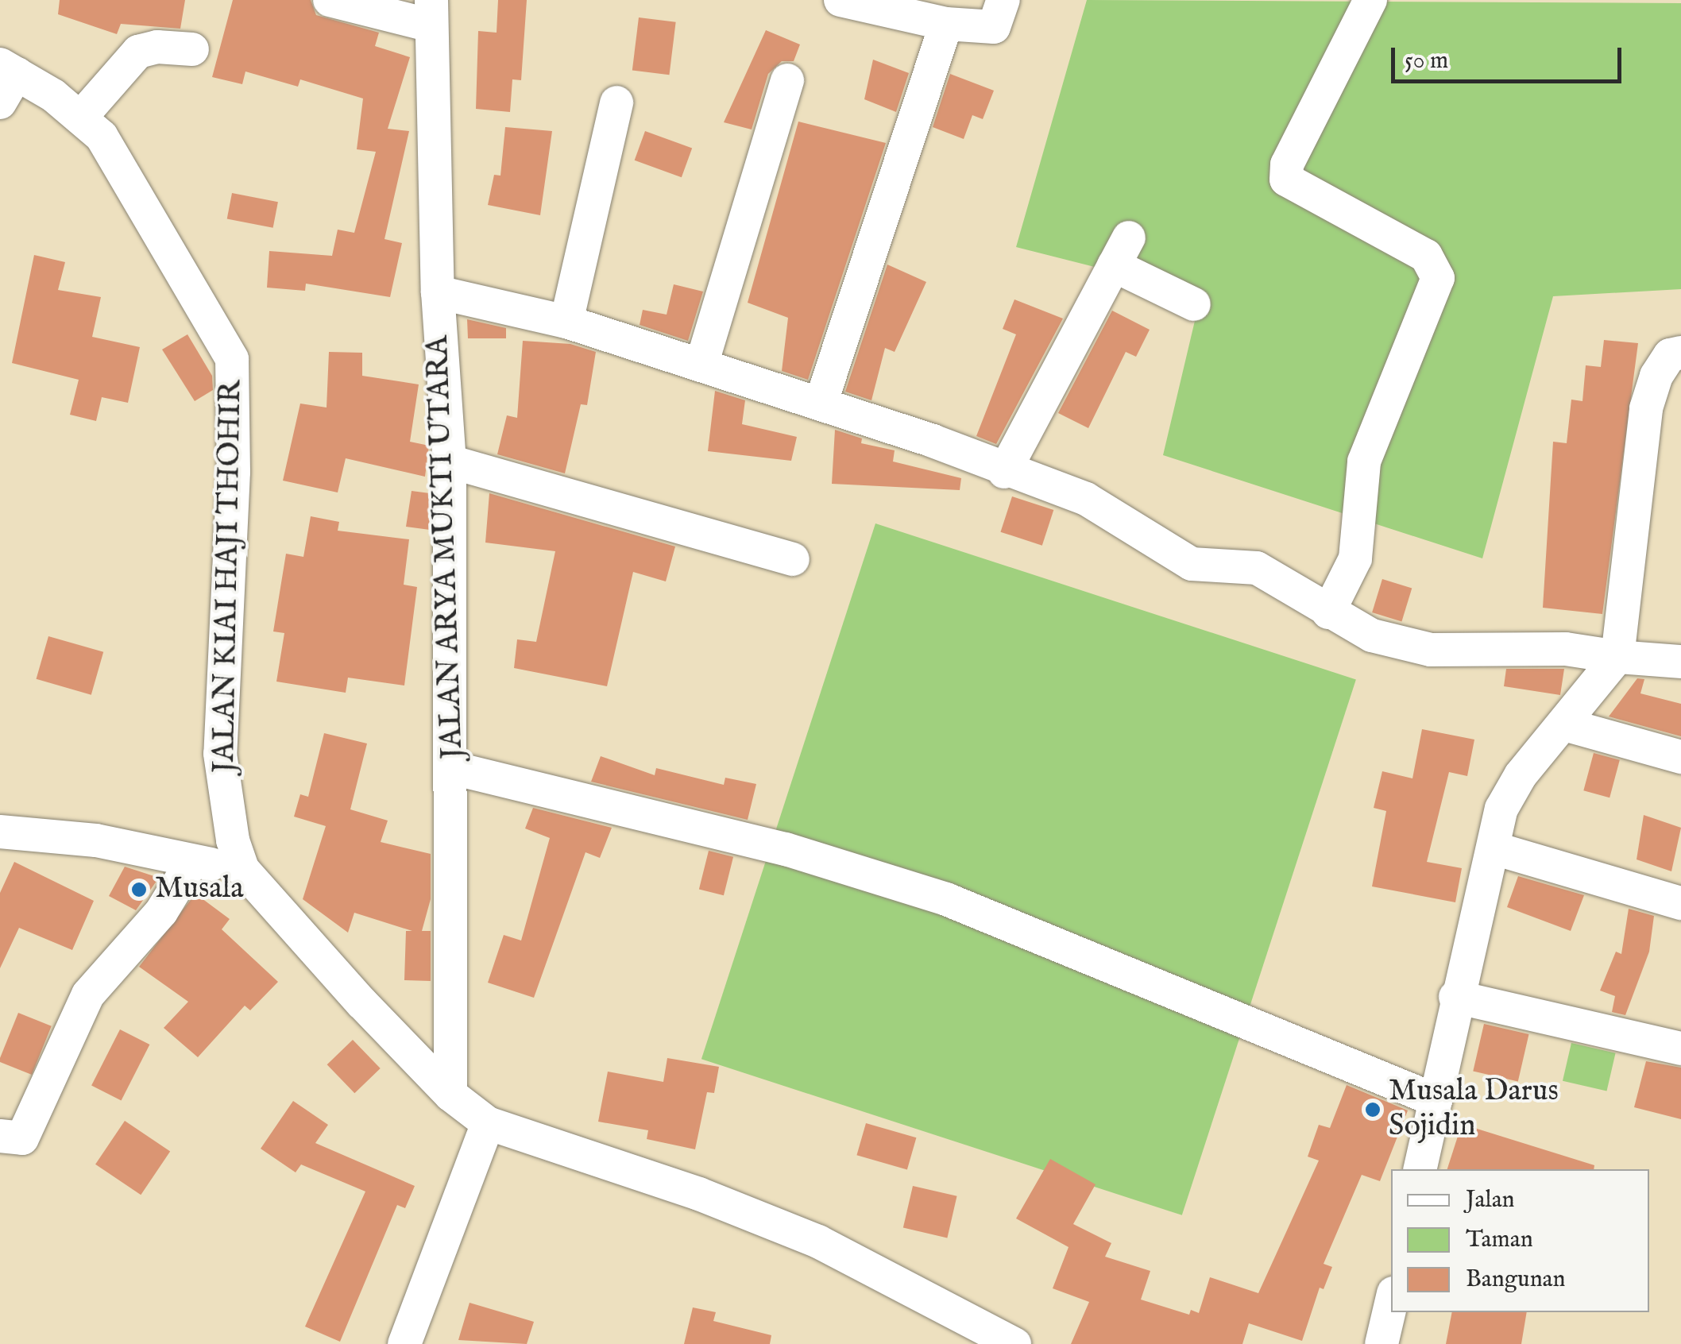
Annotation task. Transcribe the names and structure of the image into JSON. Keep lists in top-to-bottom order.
{
  "streets": {
    "street": ["JALAN ARYA MUKTI UTARA", "JALAN KIAI HAJI THOHIR"]
  },
  "crossings": [
    ["JALAN ARYA MUKTI UTARA", "JALAN KIAI HAJI THOHIR"]
  ],
  "places": ["Musala", "Musala Darus Sojidin"],
  "legend": ["Jalan", "Taman", "Bangunan"],
  "scale_bar": "50 m"
}
